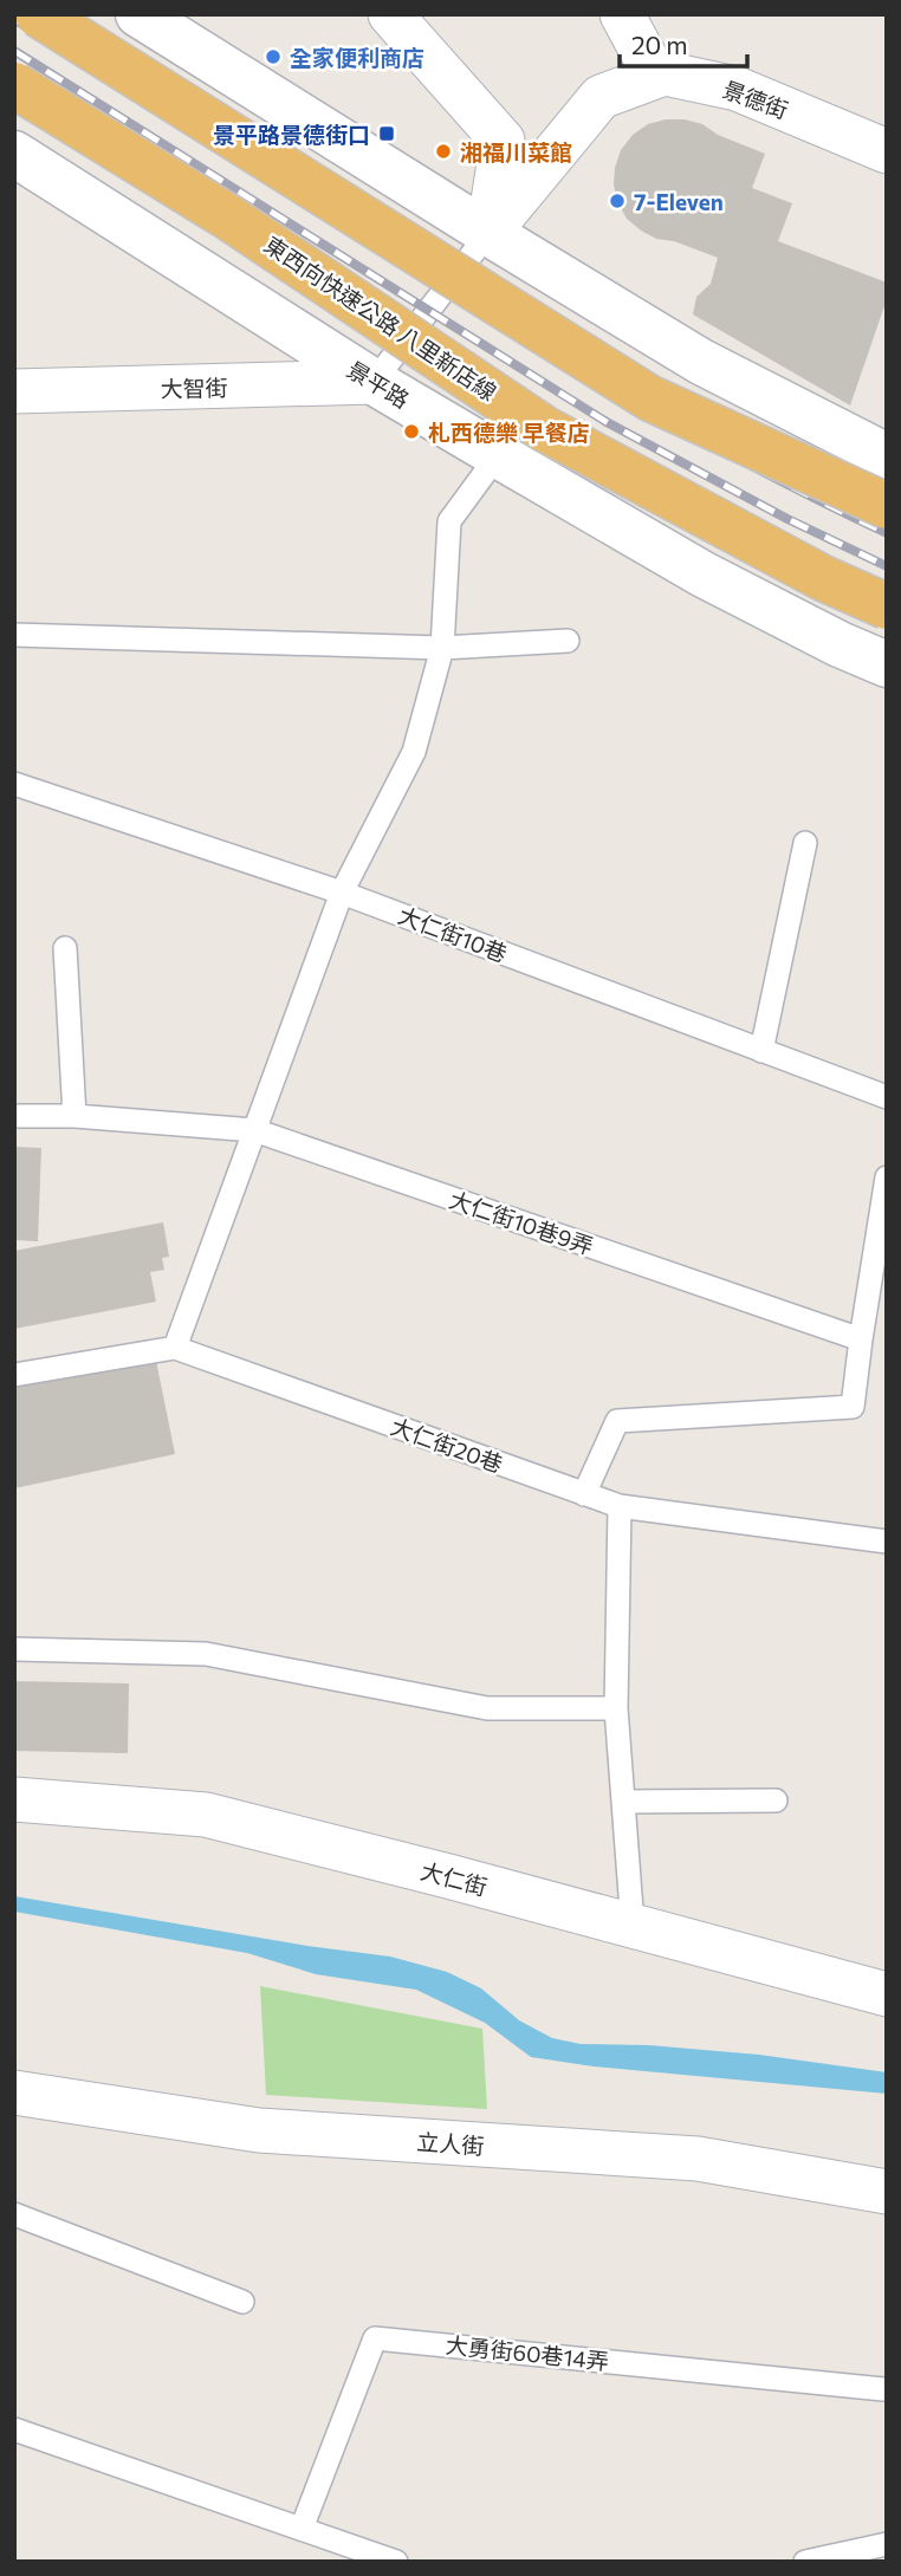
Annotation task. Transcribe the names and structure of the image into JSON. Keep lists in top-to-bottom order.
{
  "streets": {
    "highway": ["東西向快速公路 八里新店線"],
    "main road": ["景平路"],
    "street": [
      "景德街",
      "大智街",
      "大仁街",
      "立人街"
    ],
    "lane": [
      "大仁街10巷",
      "大仁街10巷9弄",
      "大仁街20巷",
      "大勇街60巷14弄"
    ]
  },
  "crossings": [
    ["景平路", "大智街"]
  ],
  "places": {
    "other": [
      "全家便利商店",
      "湘福川菜館",
      "7-Eleven",
      "札西德樂 早餐店"
    ],
    "transit": ["景平路景德街口"]
  },
  "scale_bar": "20 m"
}
